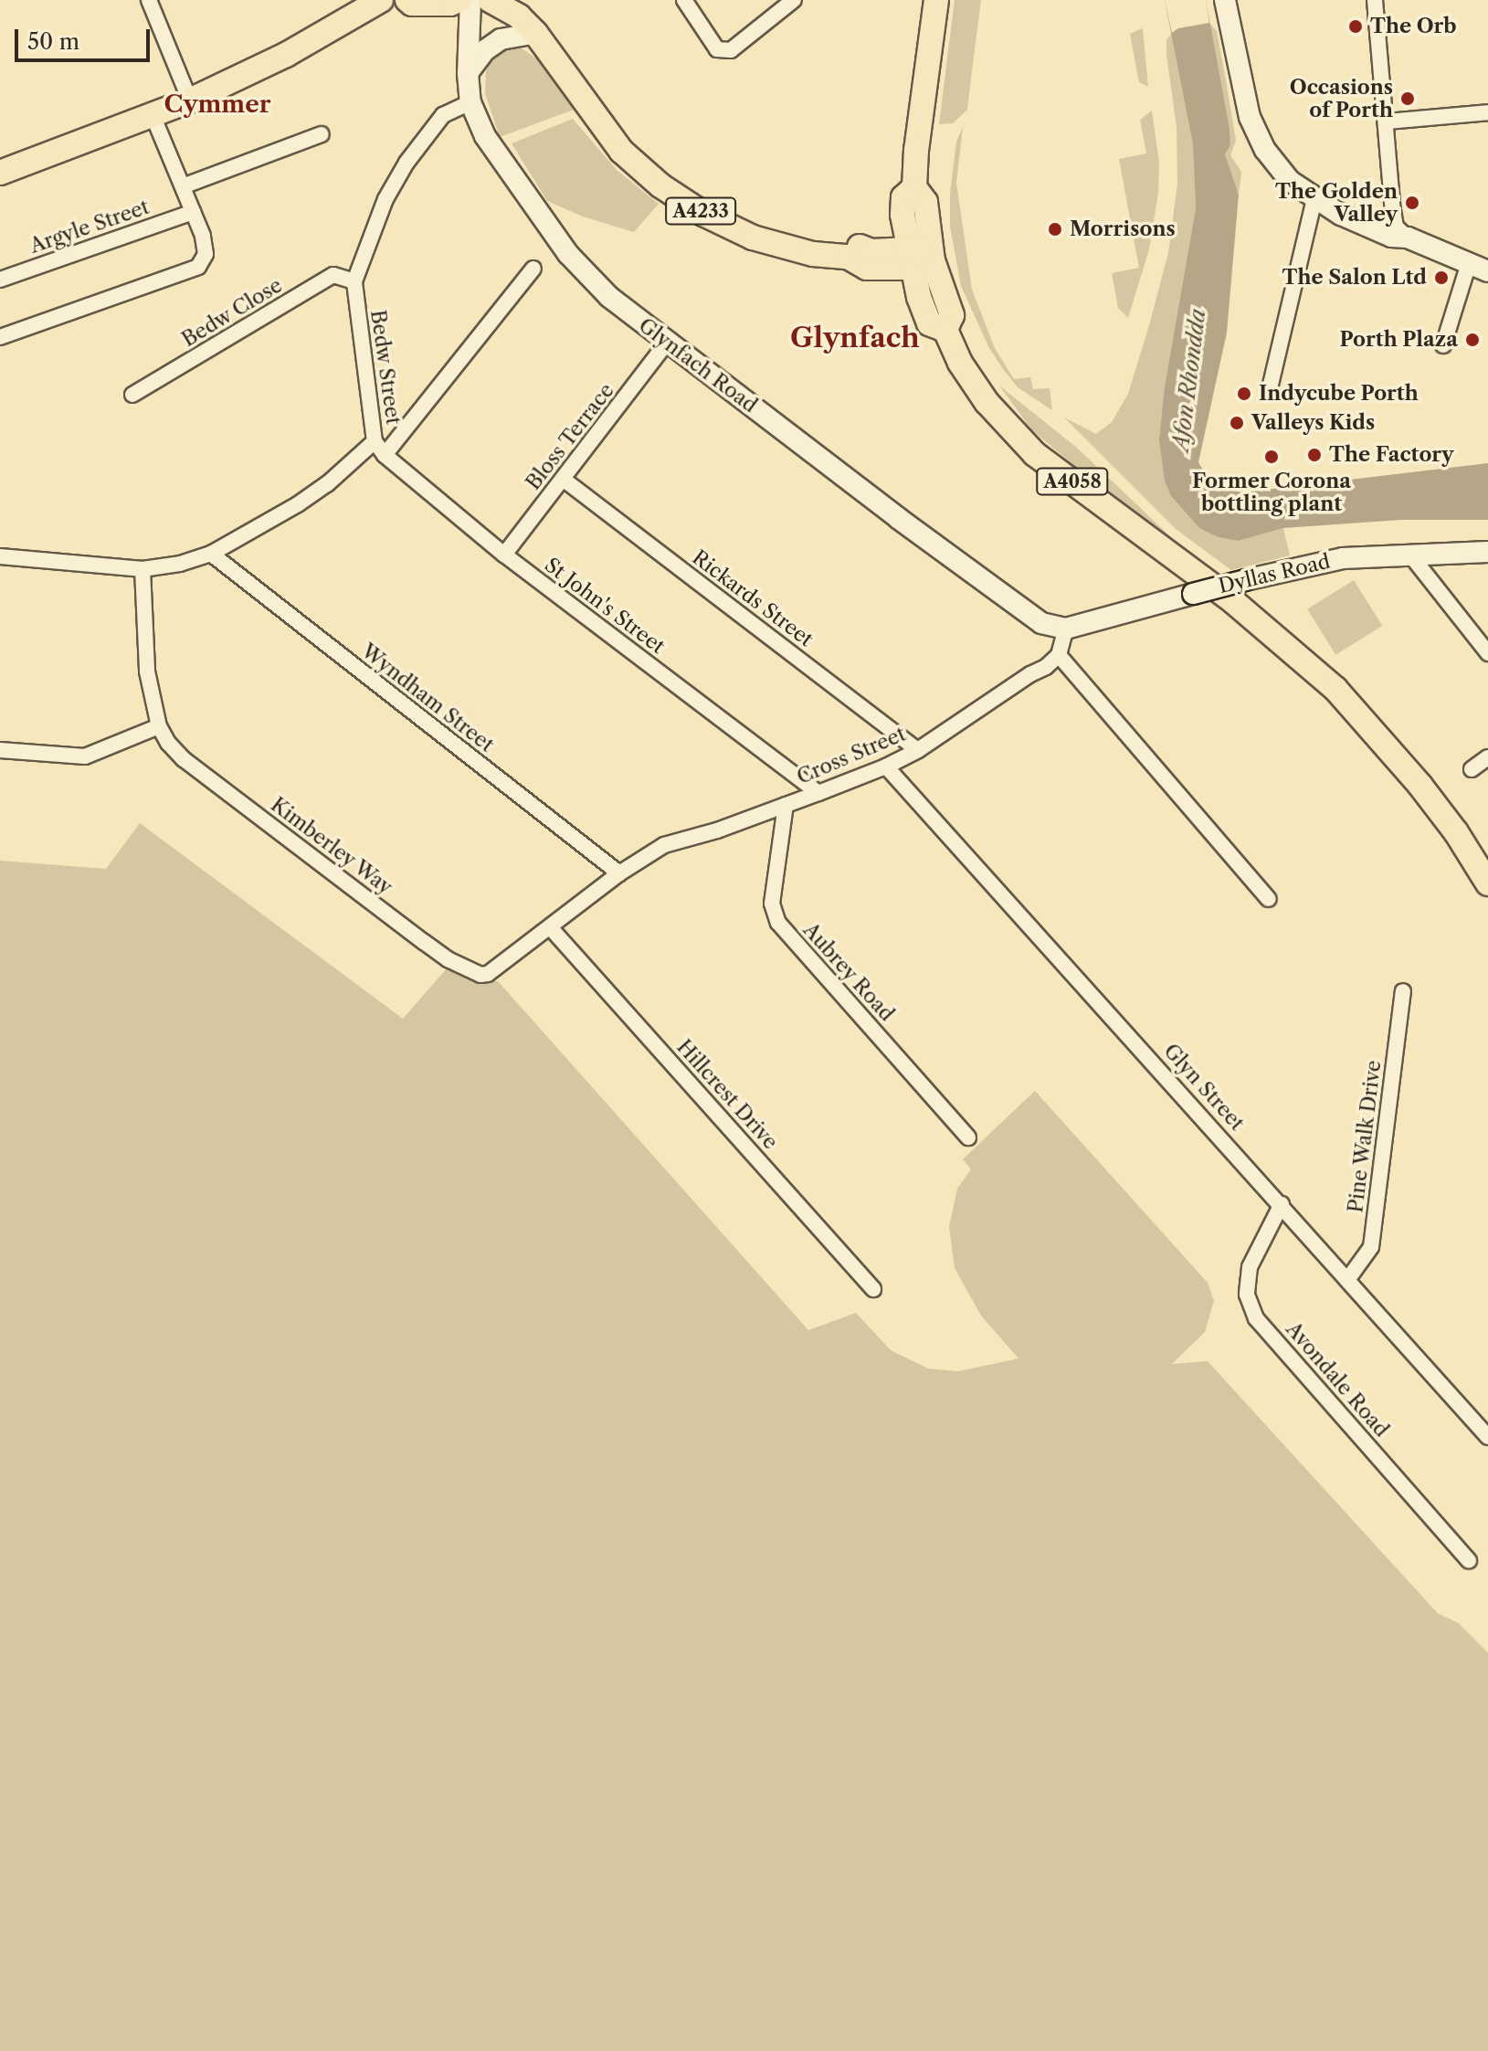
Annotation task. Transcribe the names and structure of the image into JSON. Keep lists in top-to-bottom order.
{
  "streets": {
    "main road": ["A4233", "A4058"],
    "street": [
      "Argyle Street",
      "Bedw Close",
      "Glynfach Road",
      "Bedw Street",
      "Bloss Terrace",
      "Dyllas Road",
      "Rickards Street",
      "St John's Street",
      "Wyndham Street",
      "Cross Street",
      "Kimberley Way",
      "Aubrey Road",
      "Glyn Street",
      "Hillcrest Drive",
      "Pine Walk Drive",
      "Avondale Road"
    ]
  },
  "crossings": [
    ["A4233", "A4058"],
    ["Bedw Close", "Bedw Street"],
    ["Glynfach Road", "Bedw Street"],
    ["Glynfach Road", "Bloss Terrace"],
    ["Glynfach Road", "Dyllas Road"],
    ["Bedw Street", "St John's Street"],
    ["Bedw Street", "Wyndham Street"],
    ["Bedw Street", "Kimberley Way"],
    ["Bloss Terrace", "Rickards Street"],
    ["Bloss Terrace", "St John's Street"],
    ["Rickards Street", "Cross Street"],
    ["St John's Street", "Cross Street"],
    ["Wyndham Street", "Cross Street"],
    ["Wyndham Street", "Kimberley Way"],
    ["Cross Street", "Kimberley Way"],
    ["Cross Street", "Aubrey Road"],
    ["Cross Street", "Glyn Street"],
    ["Kimberley Way", "Hillcrest Drive"],
    ["Glyn Street", "Pine Walk Drive"],
    ["Glyn Street", "Avondale Road"]
  ],
  "districts": ["Cymmer", "Glynfach"],
  "water": ["Afon Rhondda"],
  "places": [
    "The Orb",
    "Occasions of Porth",
    "The Golden Valley",
    "Morrisons",
    "The Salon Ltd",
    "Porth Plaza",
    "Indycube Porth",
    "Valleys Kids",
    "The Factory",
    "Former Corona bottling plant"
  ],
  "scale_bar": "50 m"
}
